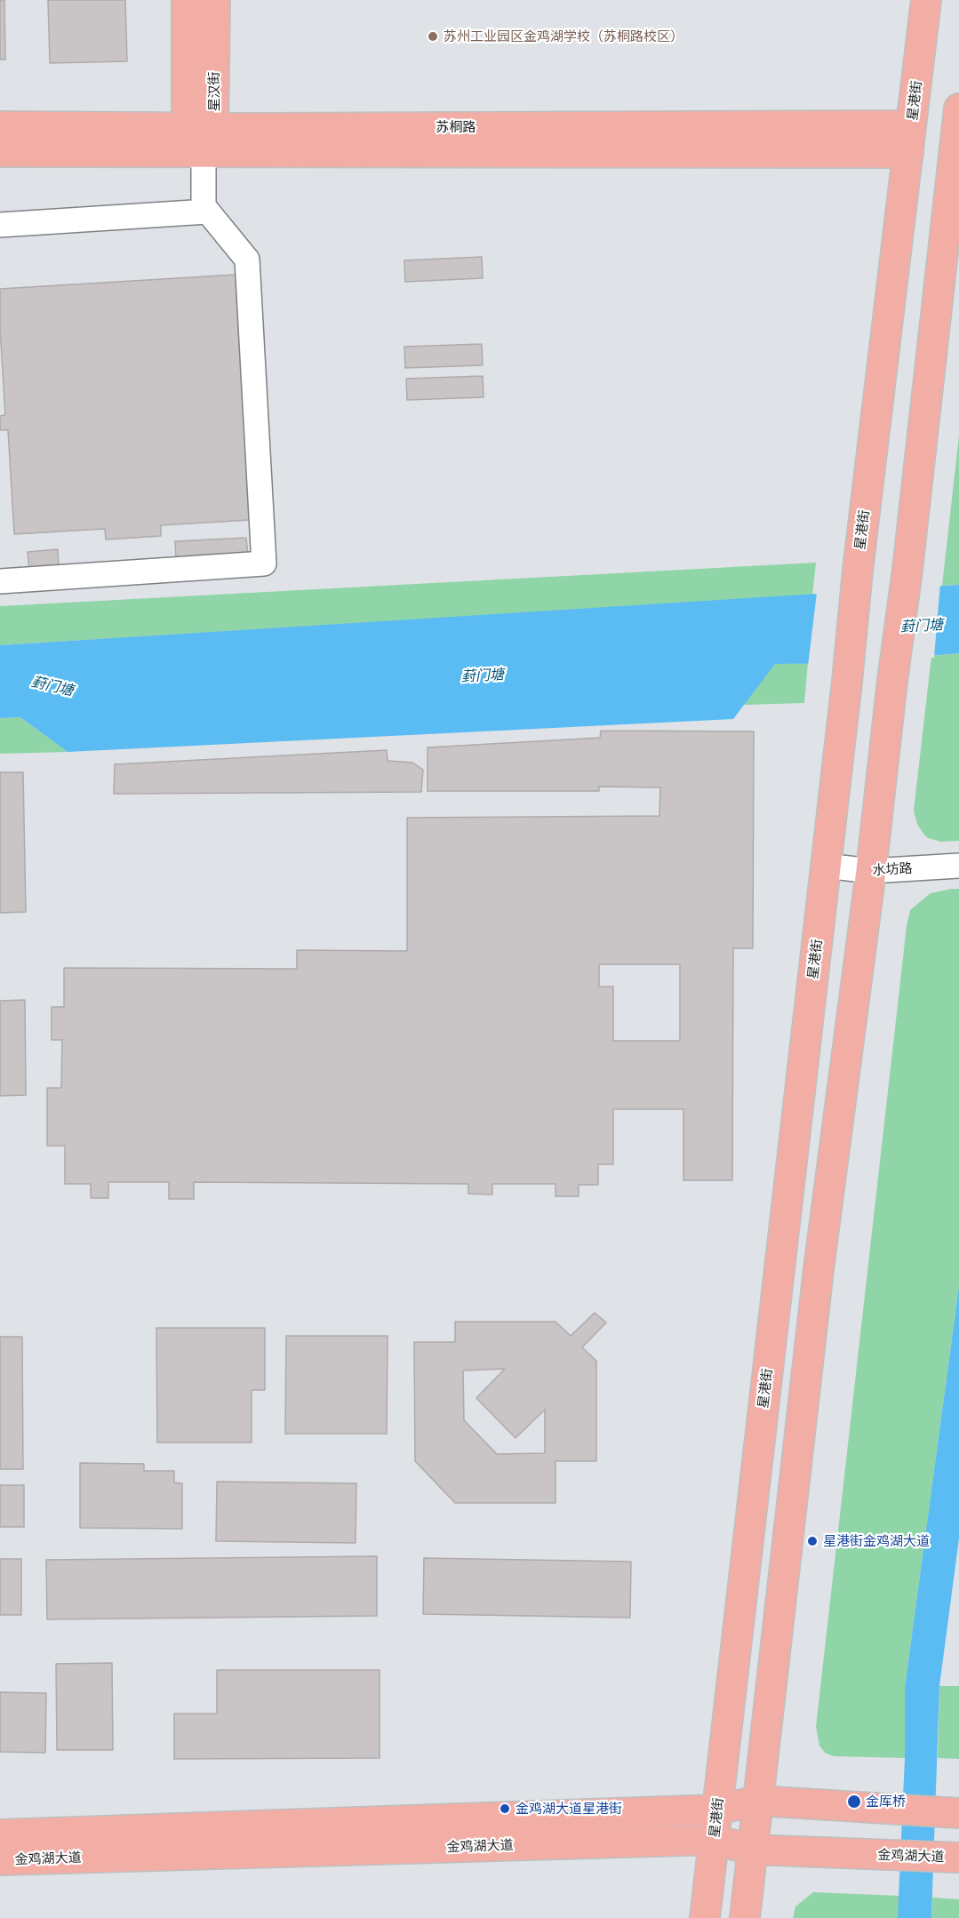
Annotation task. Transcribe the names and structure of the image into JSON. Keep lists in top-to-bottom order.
{
  "streets": {
    "main road": [
      "星汉街",
      "星港街",
      "苏桐路",
      "金鸡湖大道"
    ],
    "street": ["水坊路"]
  },
  "crossings": [
    ["星汉街", "苏桐路"],
    ["星港街", "苏桐路"],
    ["星港街", "水坊路"],
    ["星港街", "金鸡湖大道"]
  ],
  "water": ["葑门塘"],
  "places": [
    "苏州工业园区金鸡湖学校（苏桐路校区）",
    "星港街金鸡湖大道",
    "金厍桥",
    "金鸡湖大道星港街"
  ]
}
